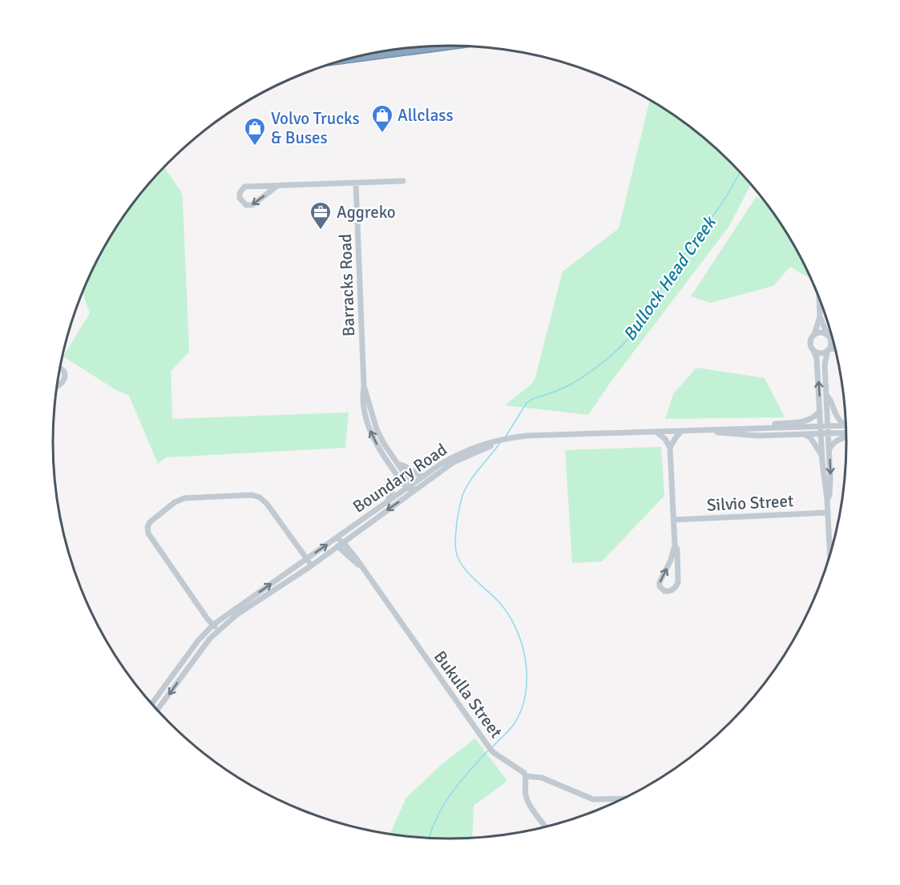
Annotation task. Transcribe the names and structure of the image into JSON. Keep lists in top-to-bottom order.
{
  "streets": {
    "street": [
      "Barracks Road",
      "Boundary Road",
      "Silvio Street",
      "Bukulla Street"
    ]
  },
  "crossings": [
    ["Barracks Road", "Boundary Road"],
    ["Boundary Road", "Bukulla Street"]
  ],
  "water": ["Bullock Head Creek"],
  "places": {
    "shop": ["Allclass", "Volvo Trucks & Buses"],
    "office": ["Aggreko"]
  }
}
